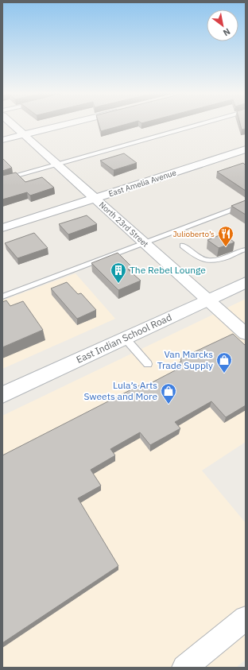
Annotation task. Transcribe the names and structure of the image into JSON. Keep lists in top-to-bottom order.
{
  "streets": {
    "main road": ["East Indian School Road"],
    "street": ["East Amelia Avenue", "North 23rd Street"]
  },
  "crossings": [
    ["East Amelia Avenue", "North 23rd Street"],
    ["North 23rd Street", "East Indian School Road"]
  ],
  "places": {
    "restaurant": ["Julioberto’s"],
    "building": ["The Rebel Lounge"],
    "shop": ["Van Marcks Trade Supply", "Lula’s Arts Sweets and More"]
  },
  "north": "bottom right"
}
